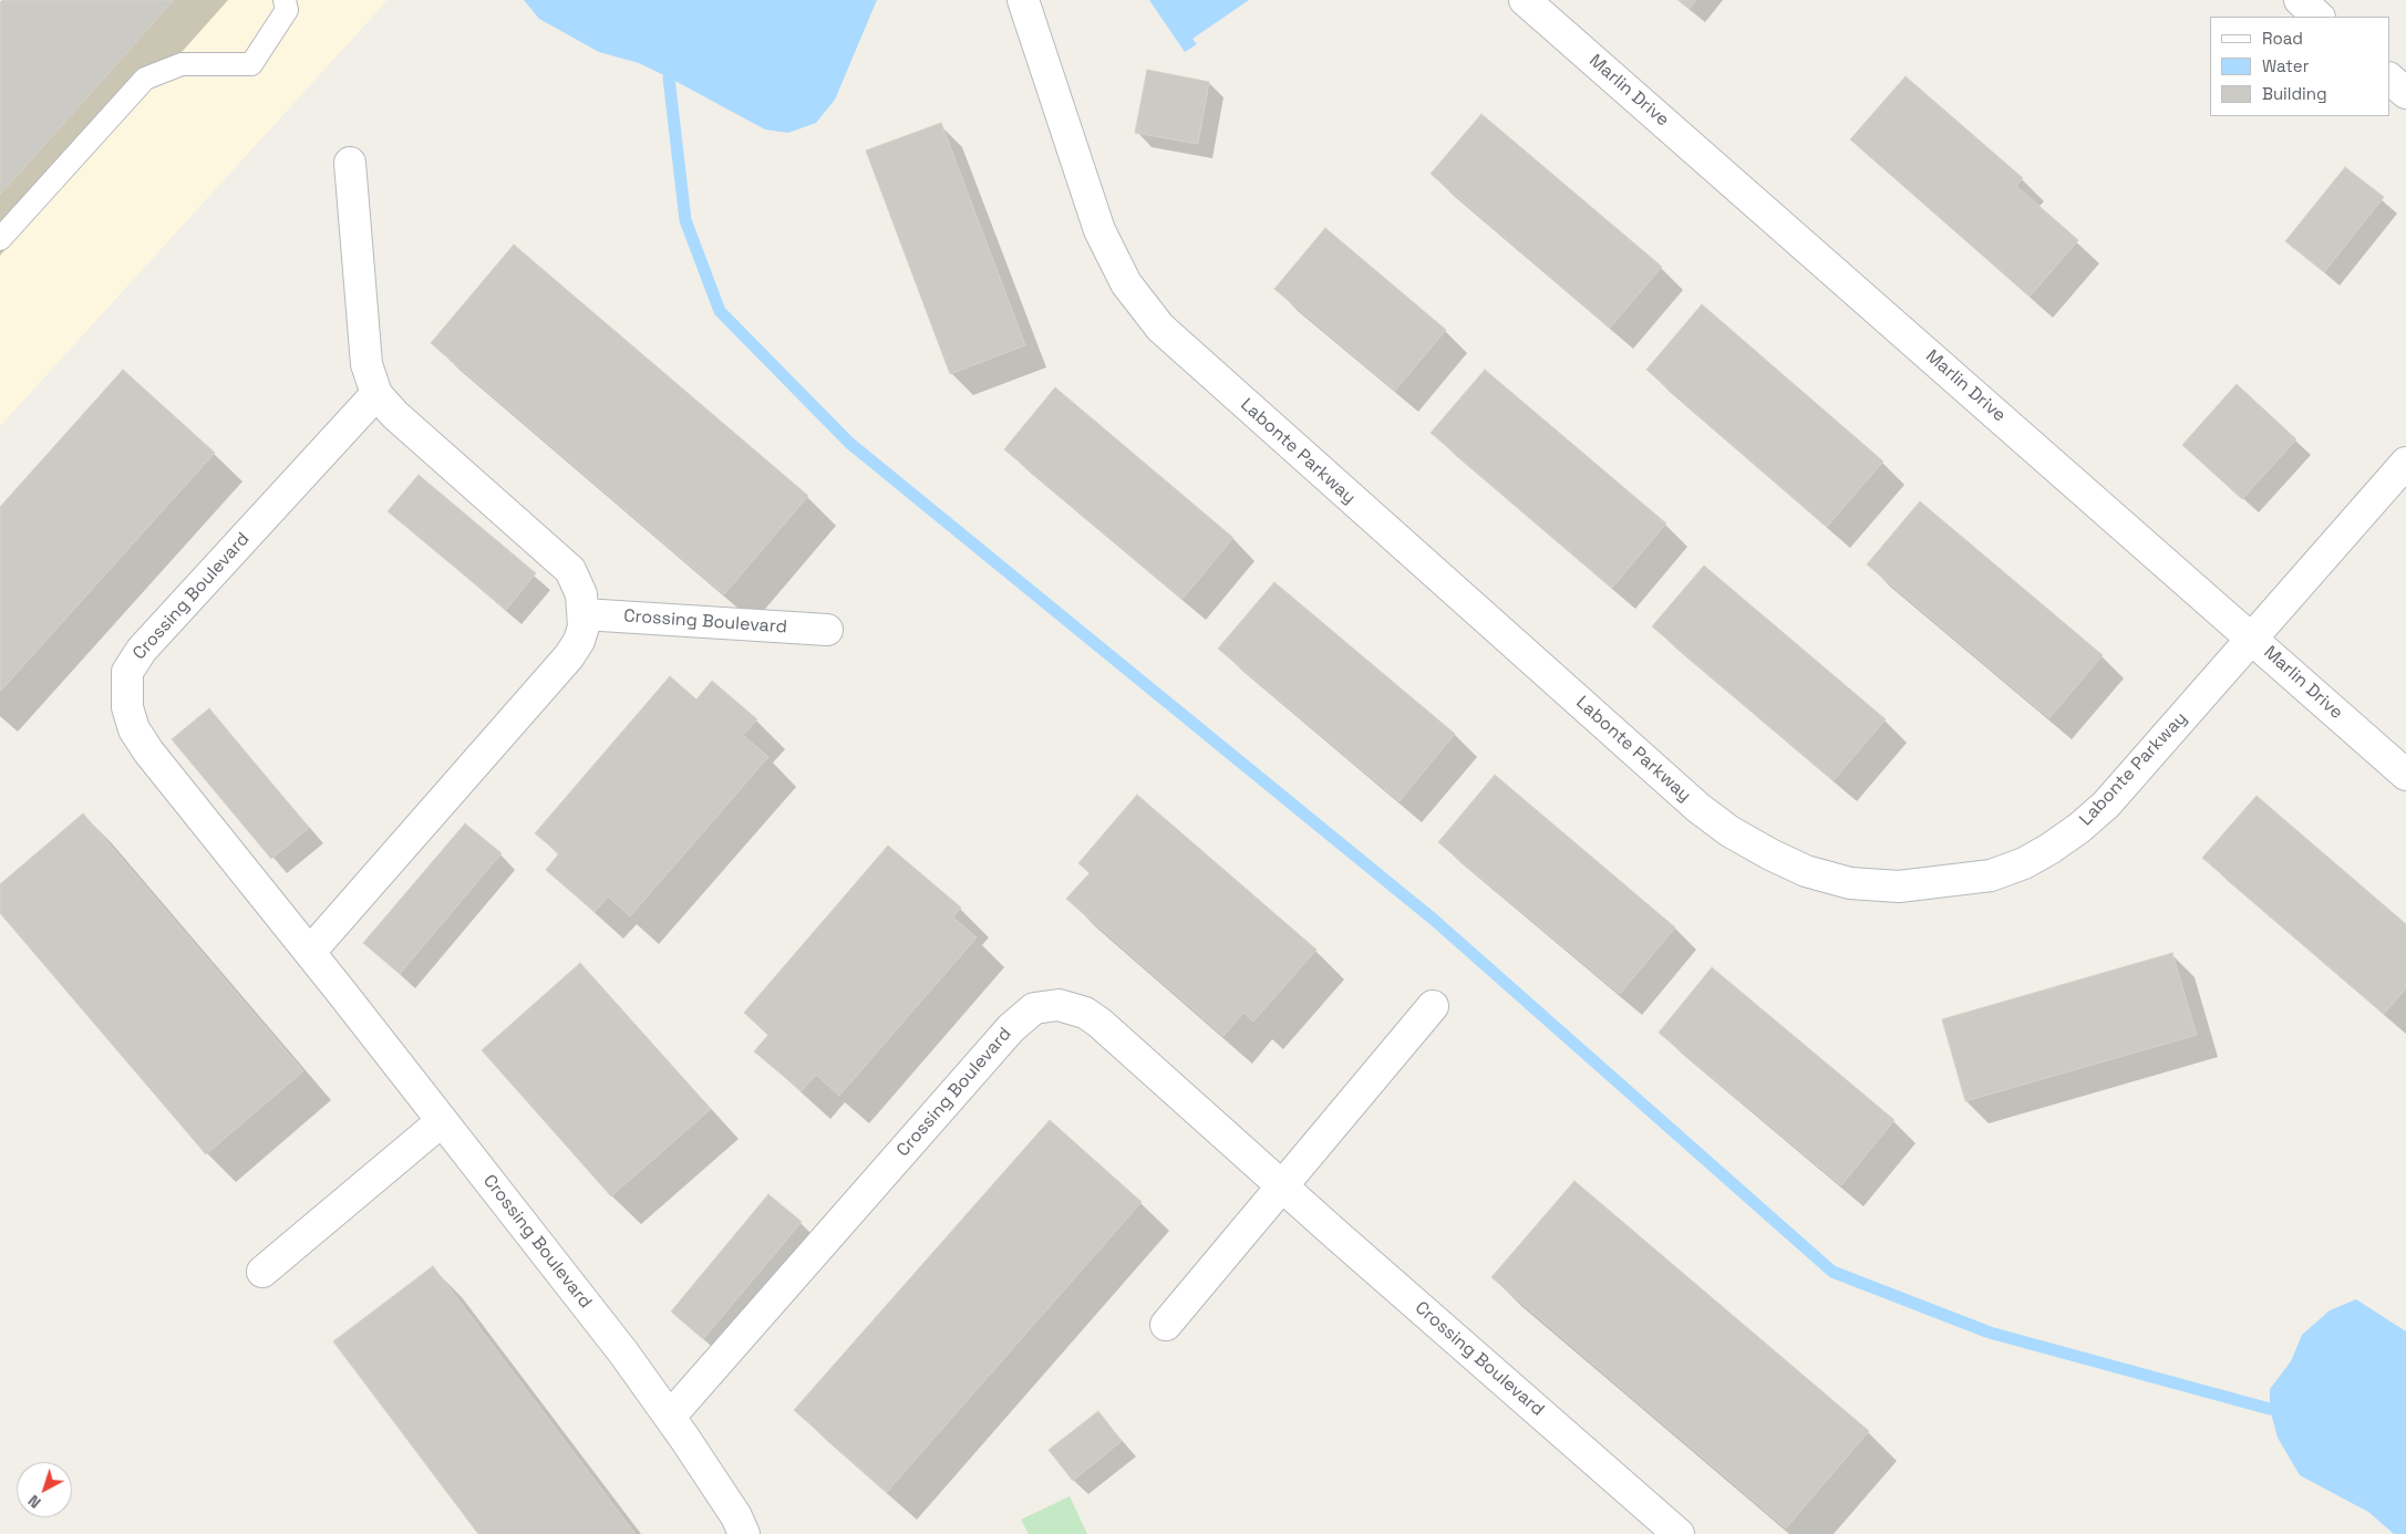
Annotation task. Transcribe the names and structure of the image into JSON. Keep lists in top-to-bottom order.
{
  "streets": {
    "street": ["Marlin Drive", "Labonte Parkway", "Crossing Boulevard"]
  },
  "crossings": [
    ["Marlin Drive", "Labonte Parkway"]
  ],
  "legend": ["Road", "Water", "Building"],
  "north": "bottom left"
}
